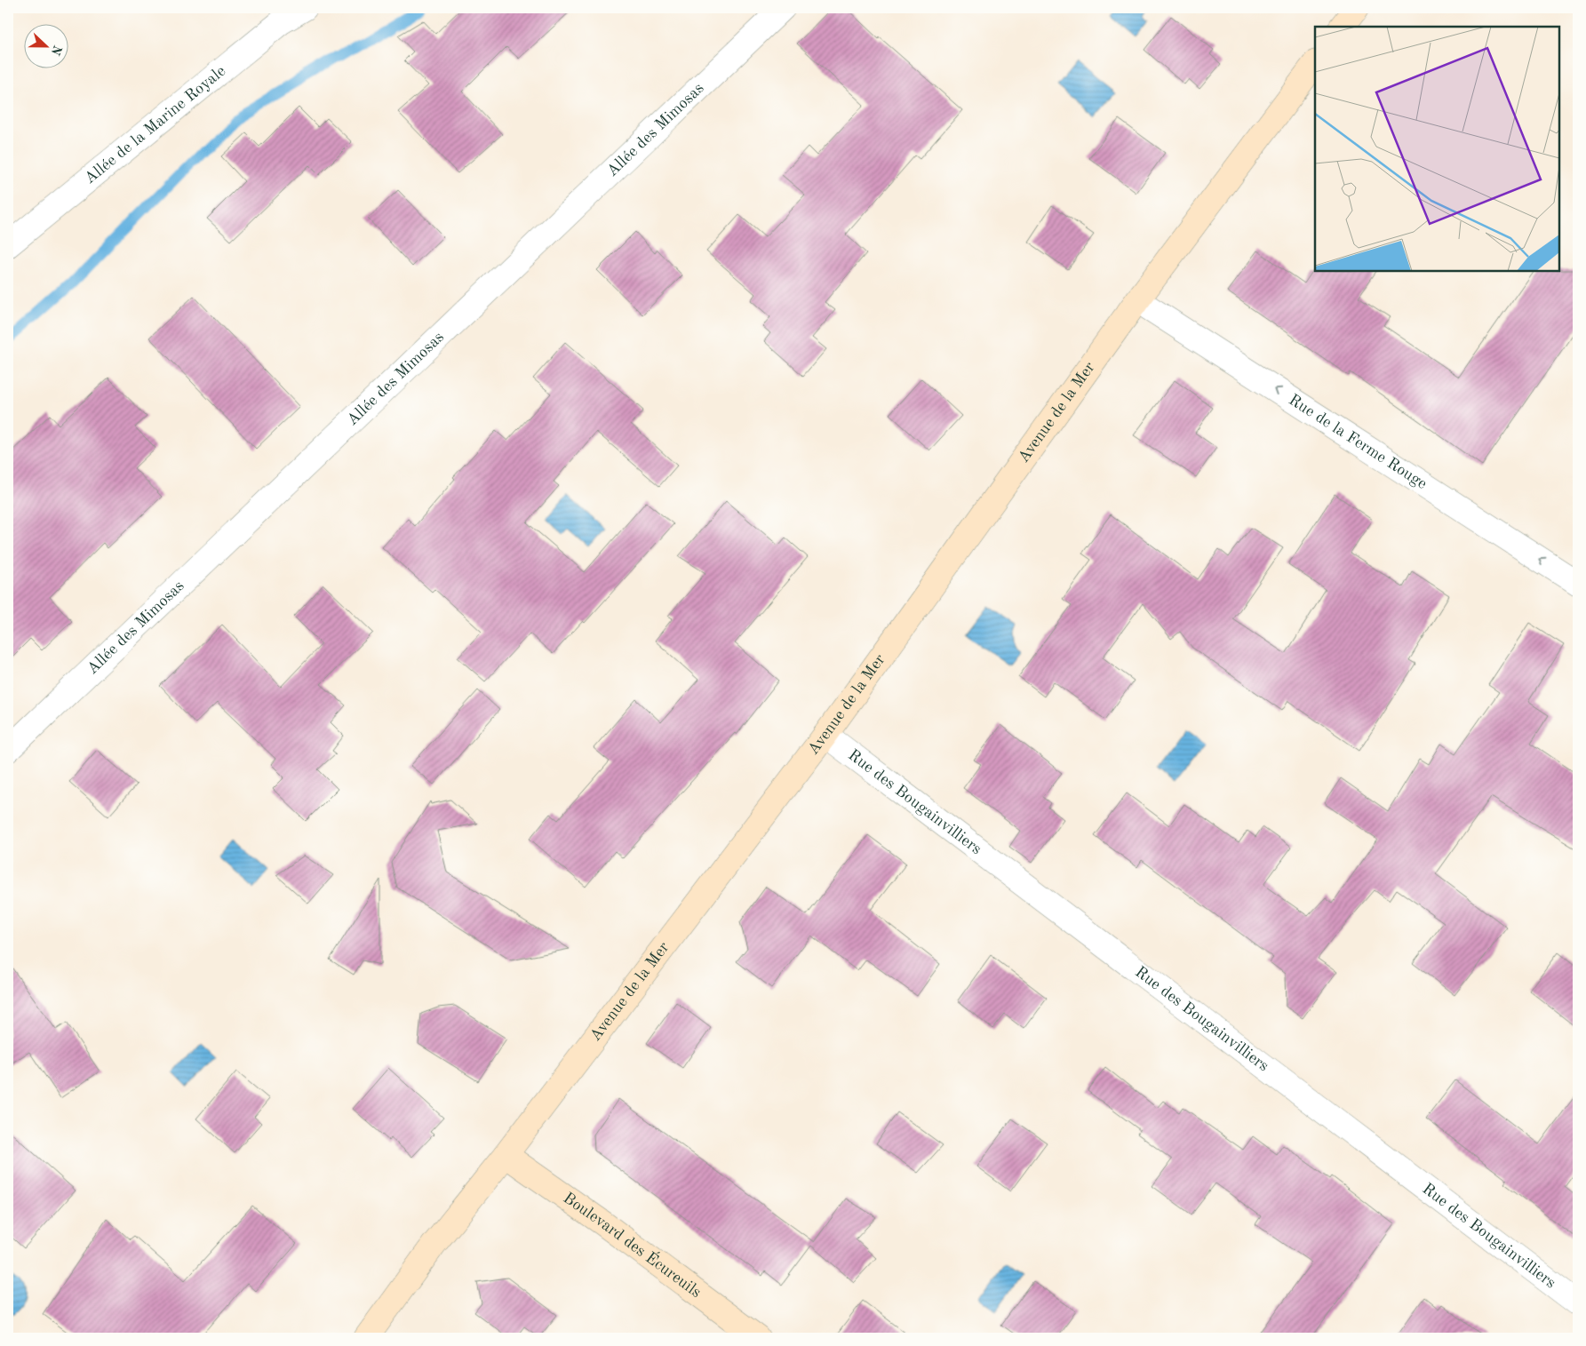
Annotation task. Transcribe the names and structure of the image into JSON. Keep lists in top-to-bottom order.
{
  "streets": {
    "main road": ["Avenue de la Mer", "Boulevard des Écureuils"],
    "street": [
      "Allée de la Marine Royale",
      "Allée des Mimosas",
      "Rue de la Ferme Rouge",
      "Rue des Bougainvilliers"
    ]
  },
  "crossings": [
    ["Avenue de la Mer", "Rue de la Ferme Rouge"],
    ["Avenue de la Mer", "Rue des Bougainvilliers"],
    ["Avenue de la Mer", "Boulevard des Écureuils"]
  ],
  "one_way": ["Rue de la Ferme Rouge"],
  "north": "right"
}
